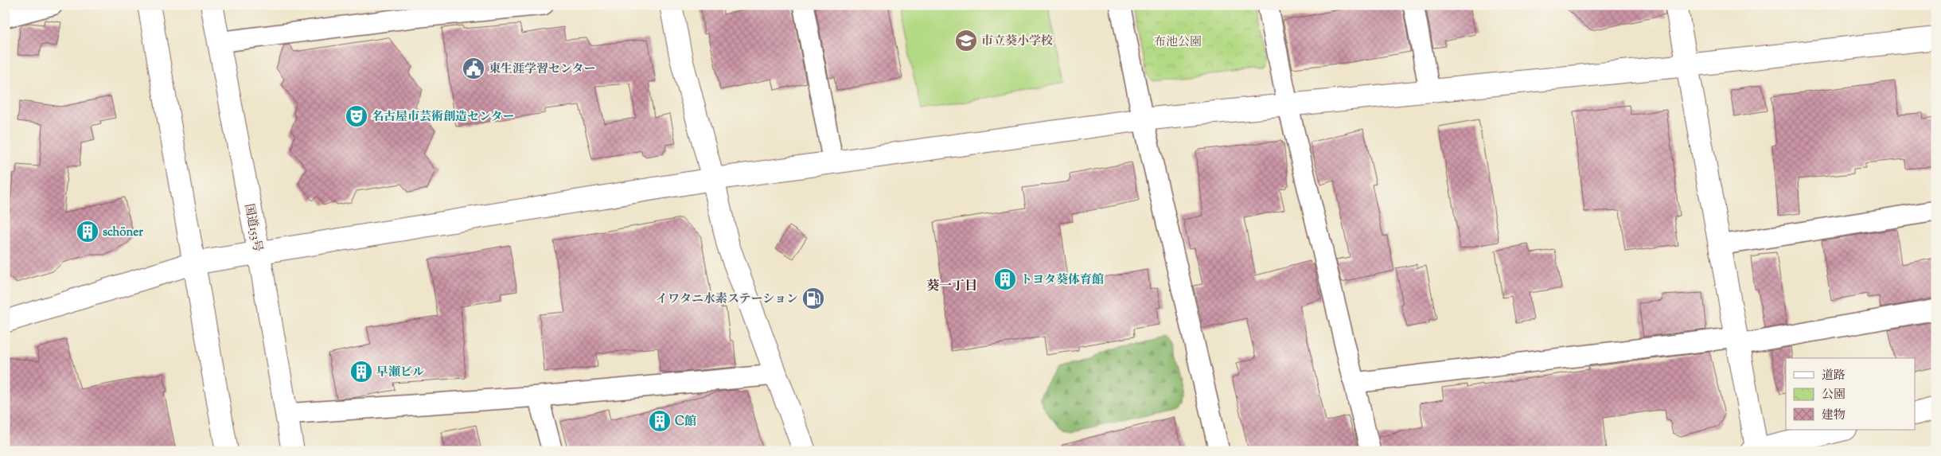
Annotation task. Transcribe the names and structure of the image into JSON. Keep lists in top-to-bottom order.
{
  "streets": {
    "main road": ["国道153号"]
  },
  "districts": ["葵一丁目"],
  "parks": ["布池公園"],
  "places": {
    "school or university": ["市立葵小学校"],
    "public building": ["東生涯学習センター"],
    "theatre": ["名古屋市芸術創造センター"],
    "building": [
      "schöner",
      "トヨタ葵体育館",
      "早瀬ビル",
      "C館"
    ],
    "fuel station": ["イワタニ水素ステーション"]
  },
  "legend": ["道路", "公園", "建物"]
}
